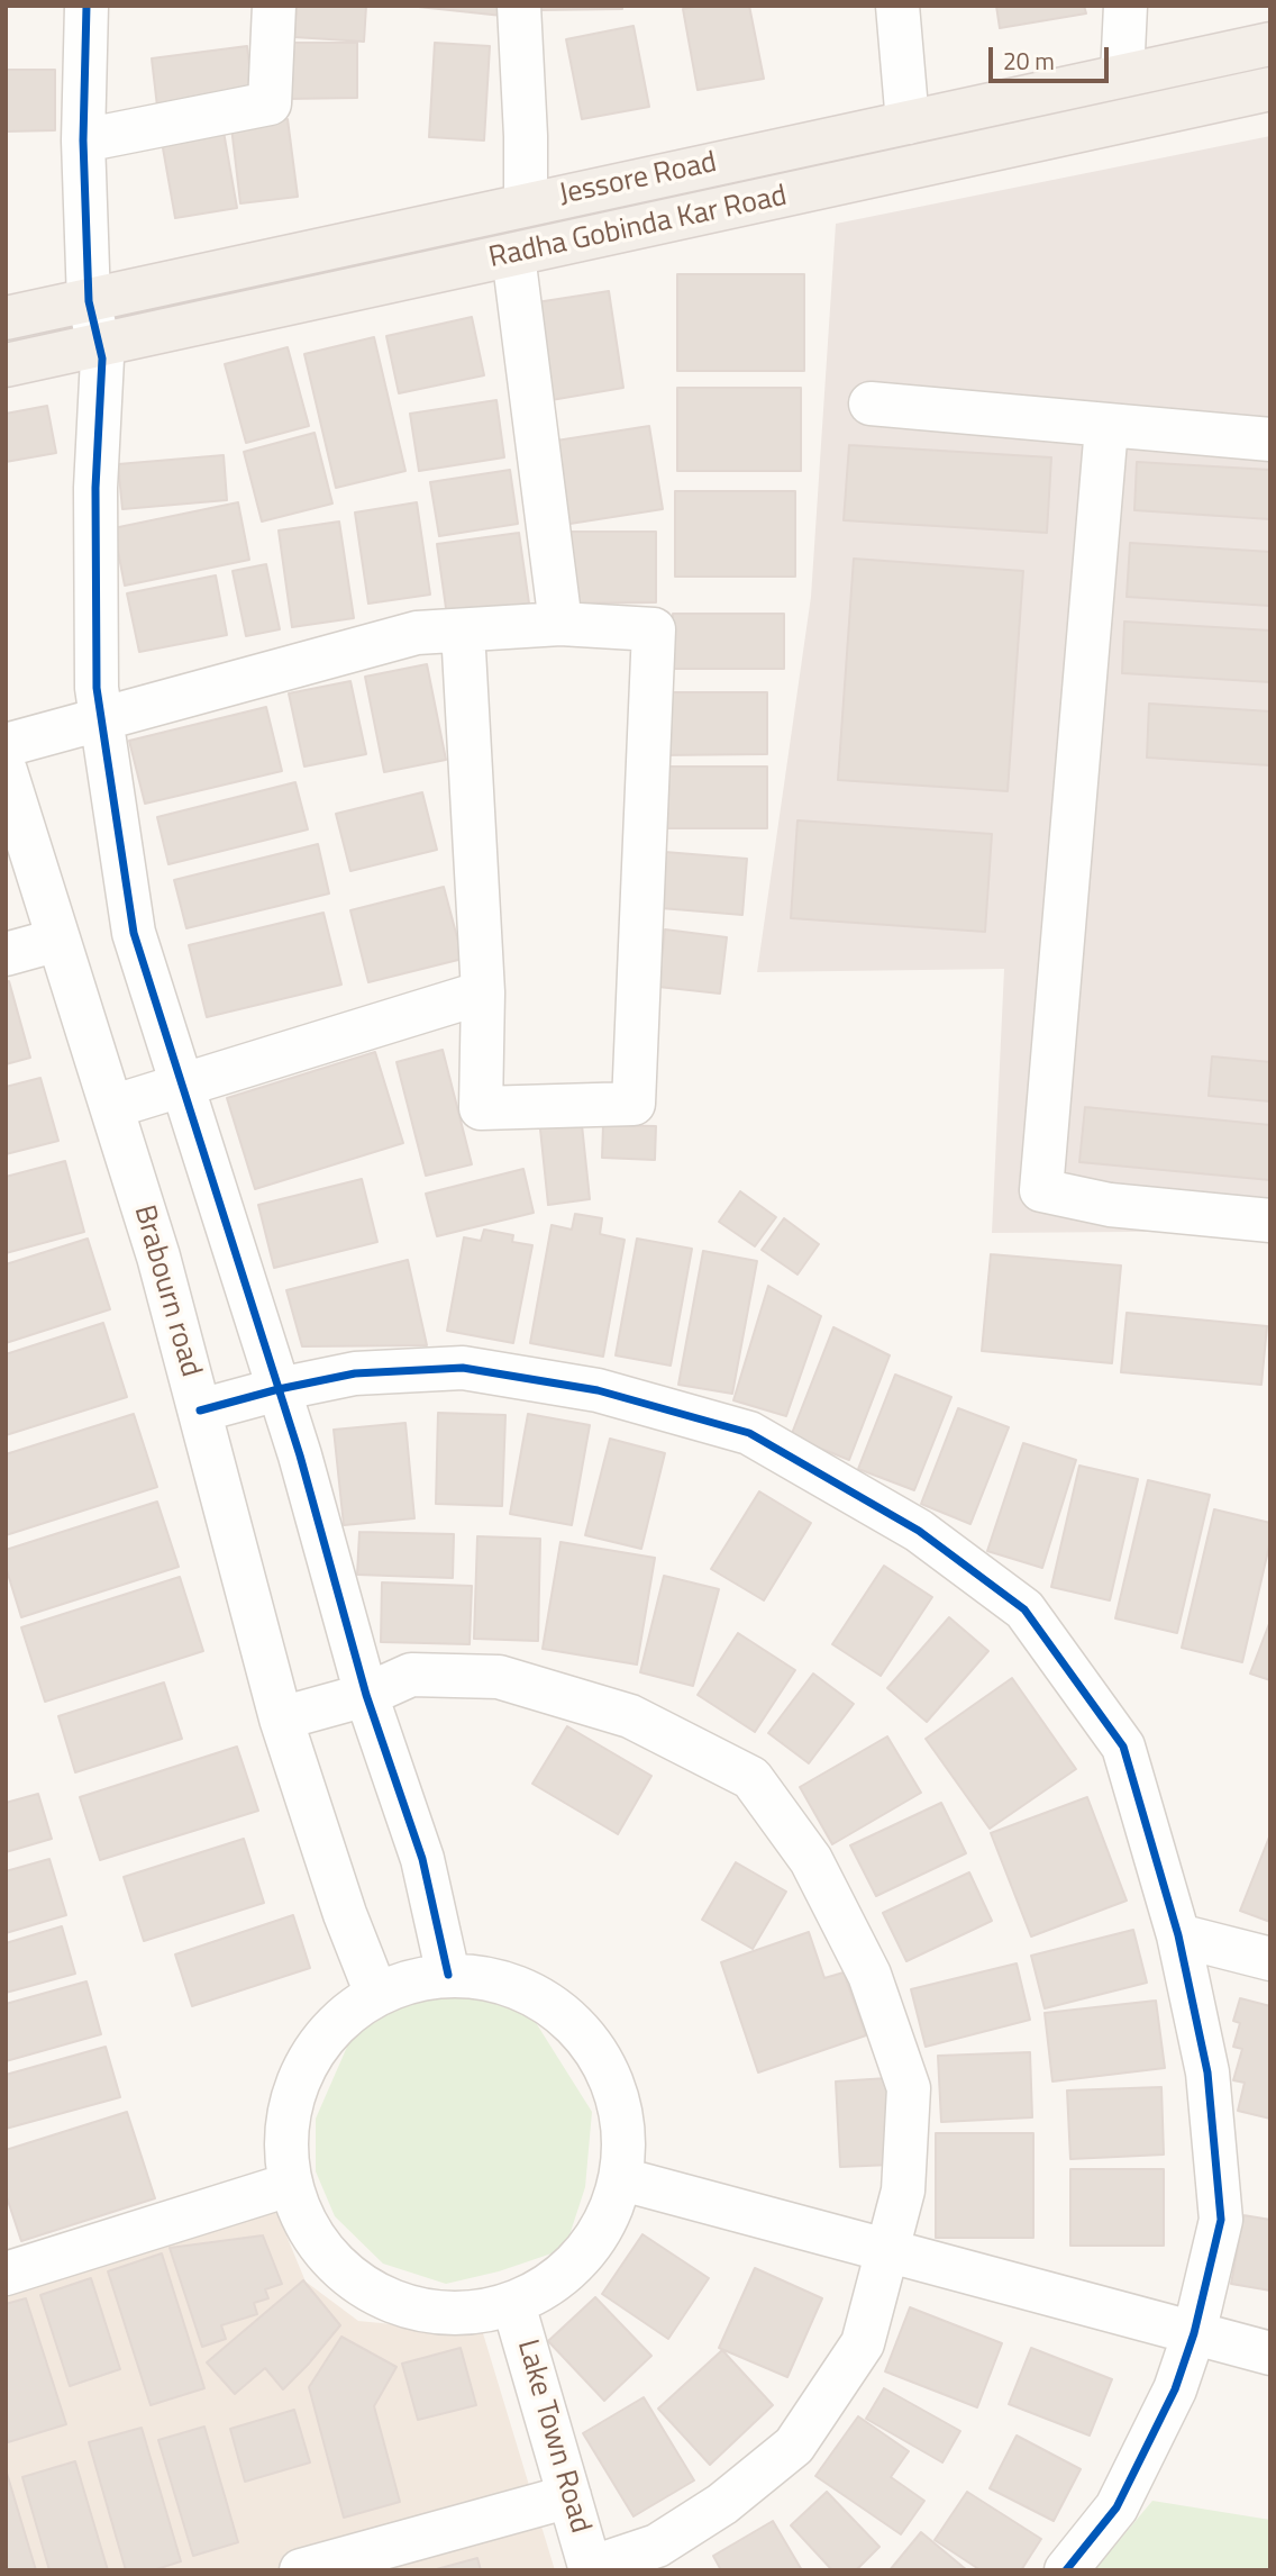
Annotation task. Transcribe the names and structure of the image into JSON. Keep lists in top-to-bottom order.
{
  "streets": {
    "main road": ["Jessore Road", "Radha Gobinda Kar Road"],
    "street": ["Brabourn road", "Lake Town Road"]
  },
  "scale_bar": "20 m"
}
